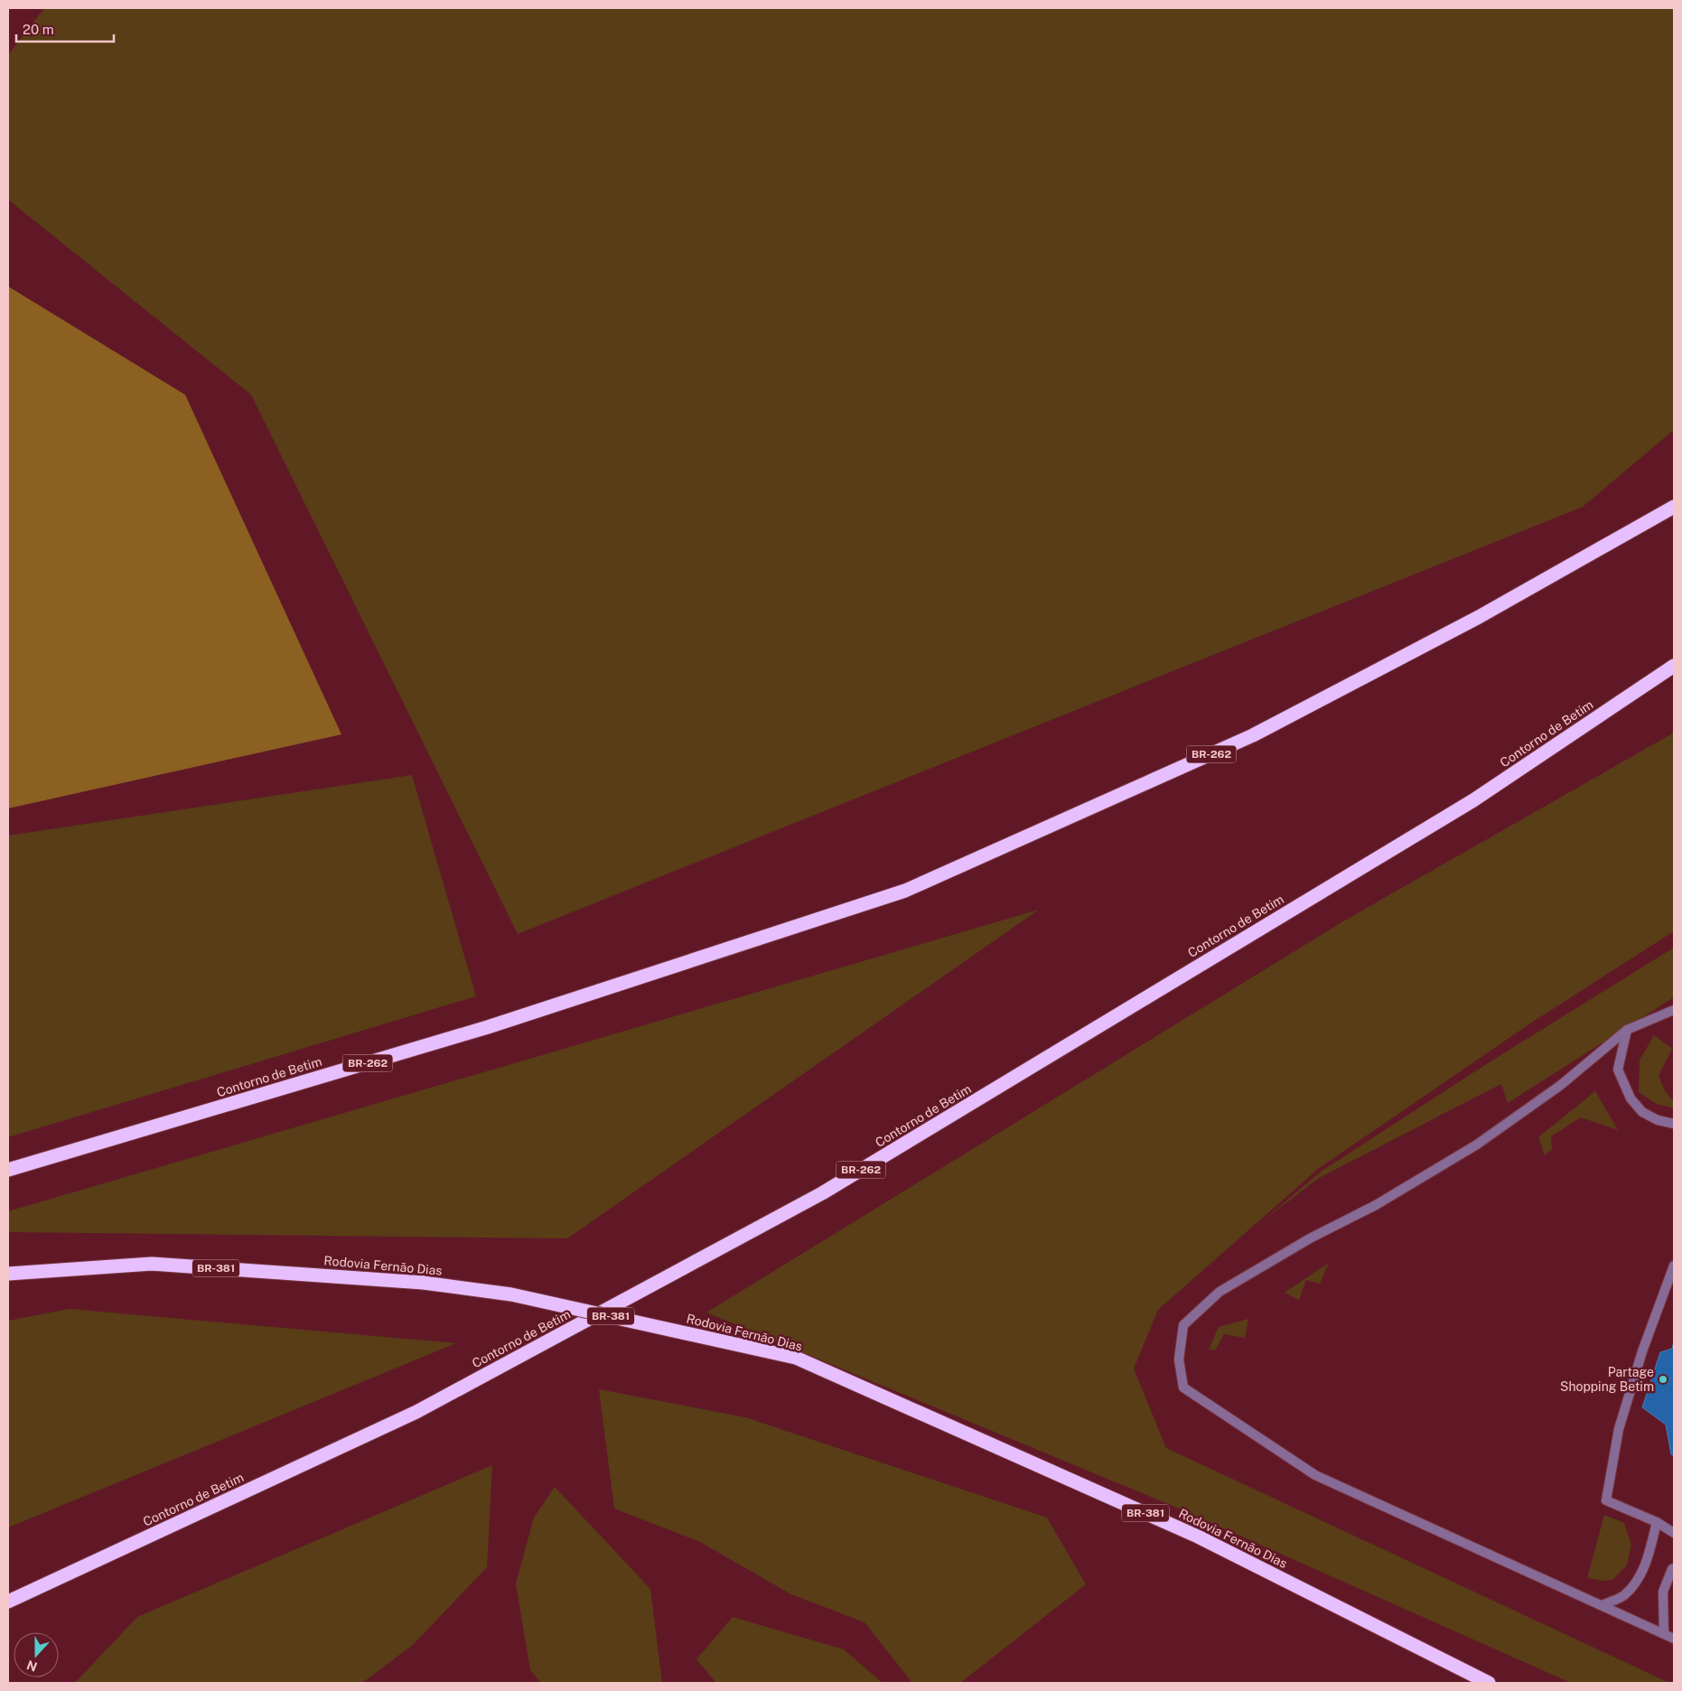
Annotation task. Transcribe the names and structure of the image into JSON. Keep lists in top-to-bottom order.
{
  "streets": {
    "highway": [
      "Contorno de Betim",
      "BR-262",
      "Rodovia Fernão Dias",
      "BR-381"
    ]
  },
  "places": ["Partage Shopping Betim"],
  "scale_bar": "20 m",
  "north": "bottom"
}
